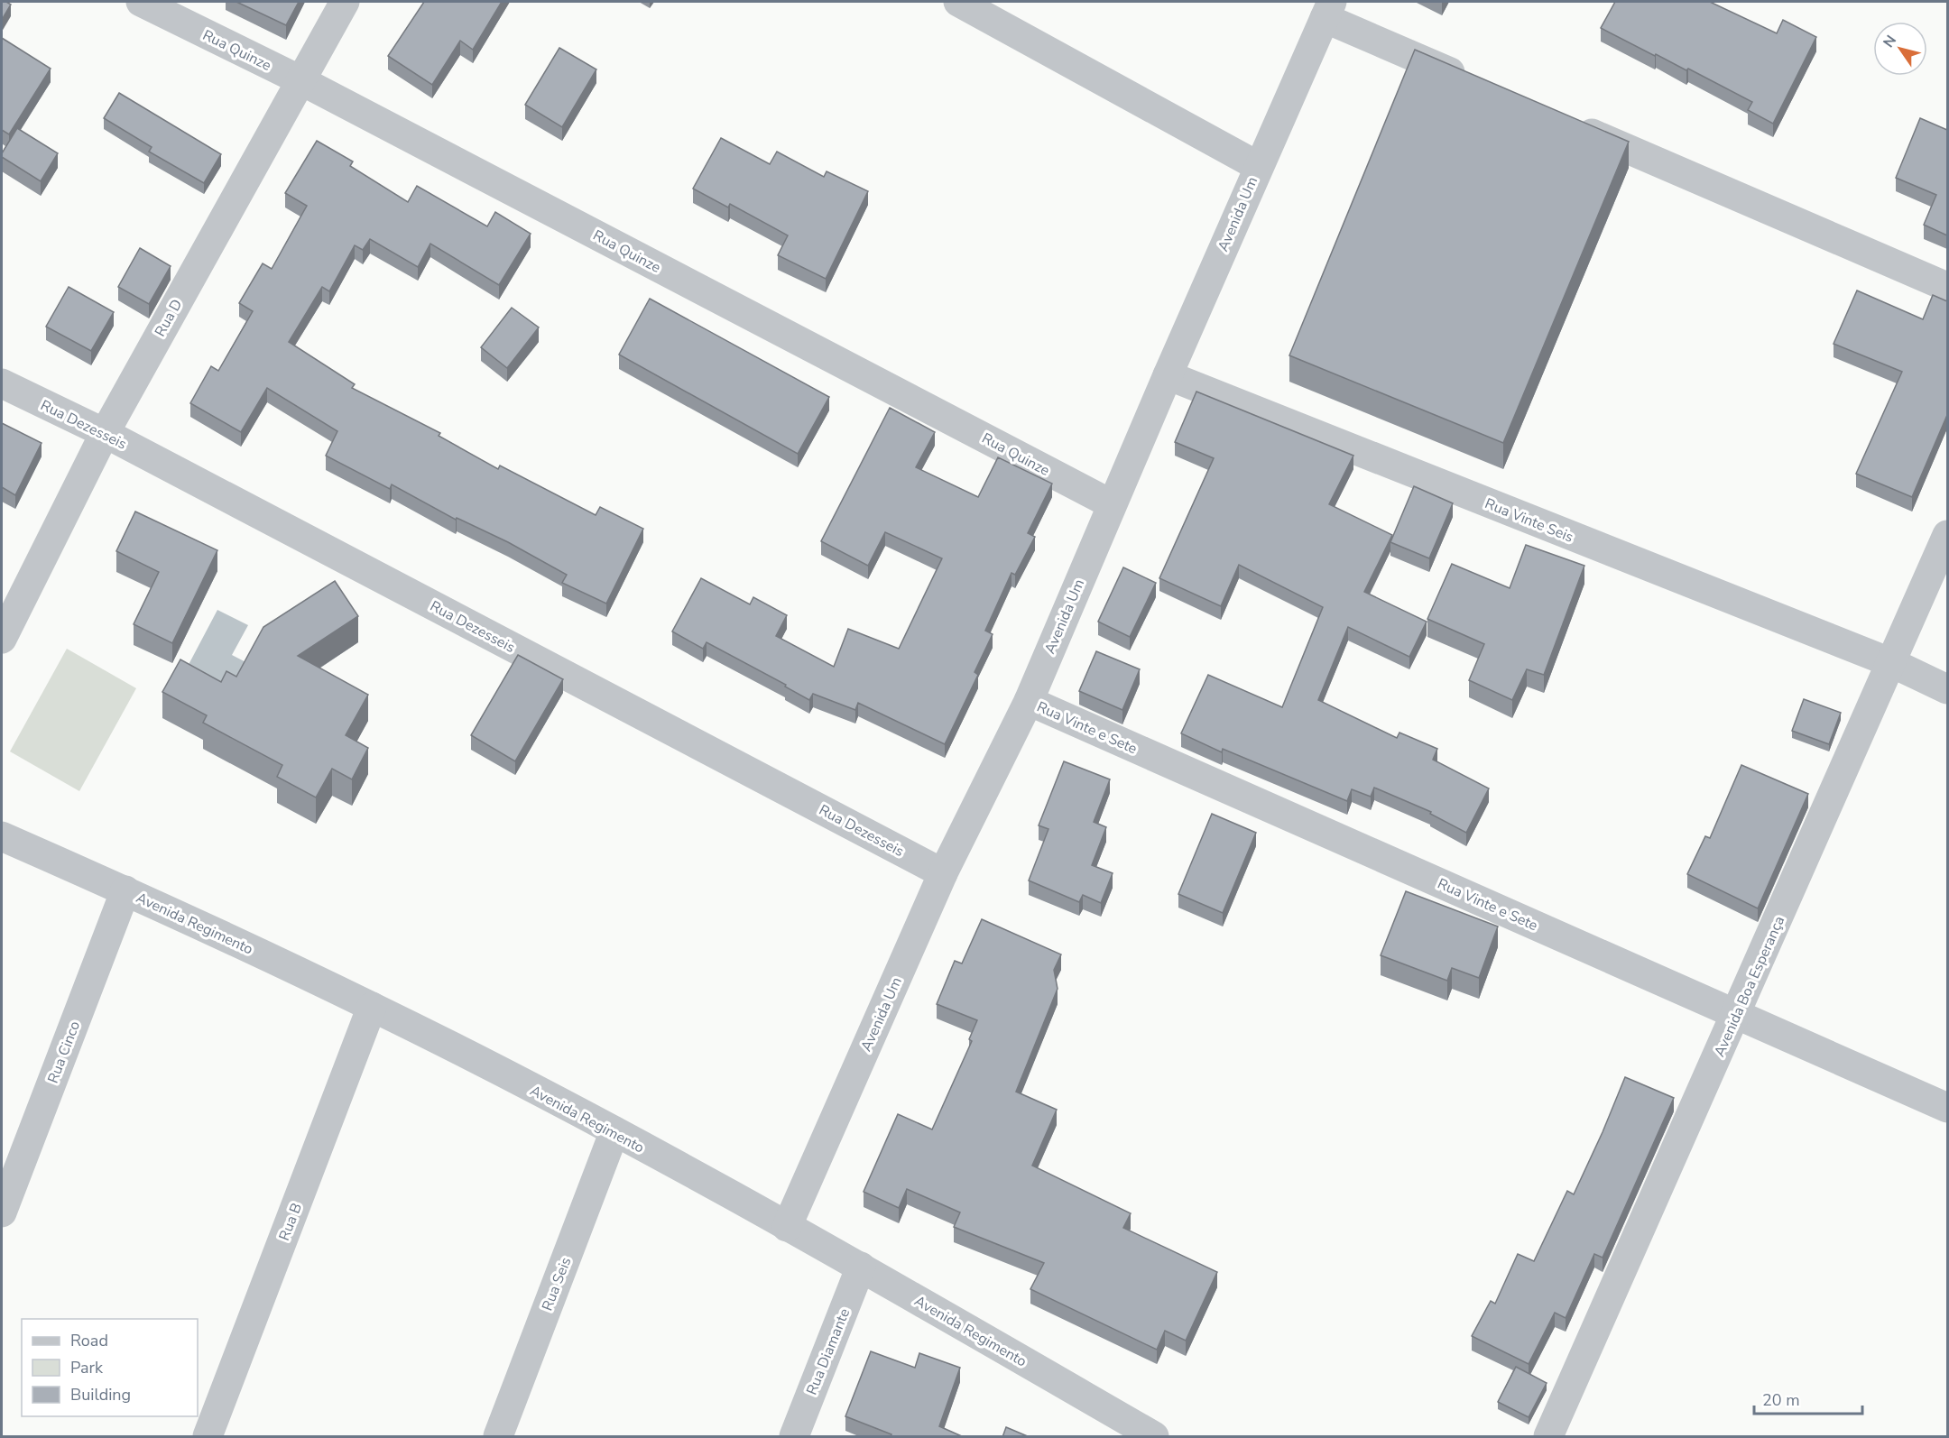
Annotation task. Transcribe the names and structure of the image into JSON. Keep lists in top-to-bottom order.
{
  "streets": {
    "street": [
      "Rua Quinze",
      "Avenida Um",
      "Rua D",
      "Rua Dezesseis",
      "Rua Vinte Seis",
      "Rua Vinte e Sete",
      "Avenida Regimento",
      "Avenida Boa Esperança",
      "Rua Cinco",
      "Rua B",
      "Rua Seis",
      "Rua Diamante"
    ]
  },
  "crossings": [
    ["Rua Quinze", "Avenida Um"],
    ["Rua Quinze", "Rua D"],
    ["Avenida Um", "Rua Dezesseis"],
    ["Avenida Um", "Rua Vinte Seis"],
    ["Avenida Um", "Rua Vinte e Sete"],
    ["Avenida Um", "Avenida Regimento"],
    ["Rua D", "Rua Dezesseis"],
    ["Rua Vinte Seis", "Avenida Boa Esperança"],
    ["Rua Vinte e Sete", "Avenida Boa Esperança"],
    ["Avenida Regimento", "Rua Cinco"],
    ["Avenida Regimento", "Rua B"],
    ["Avenida Regimento", "Rua Seis"],
    ["Avenida Regimento", "Rua Diamante"]
  ],
  "legend": ["Road", "Park", "Building"],
  "scale_bar": "20 m",
  "north": "top left"
}
